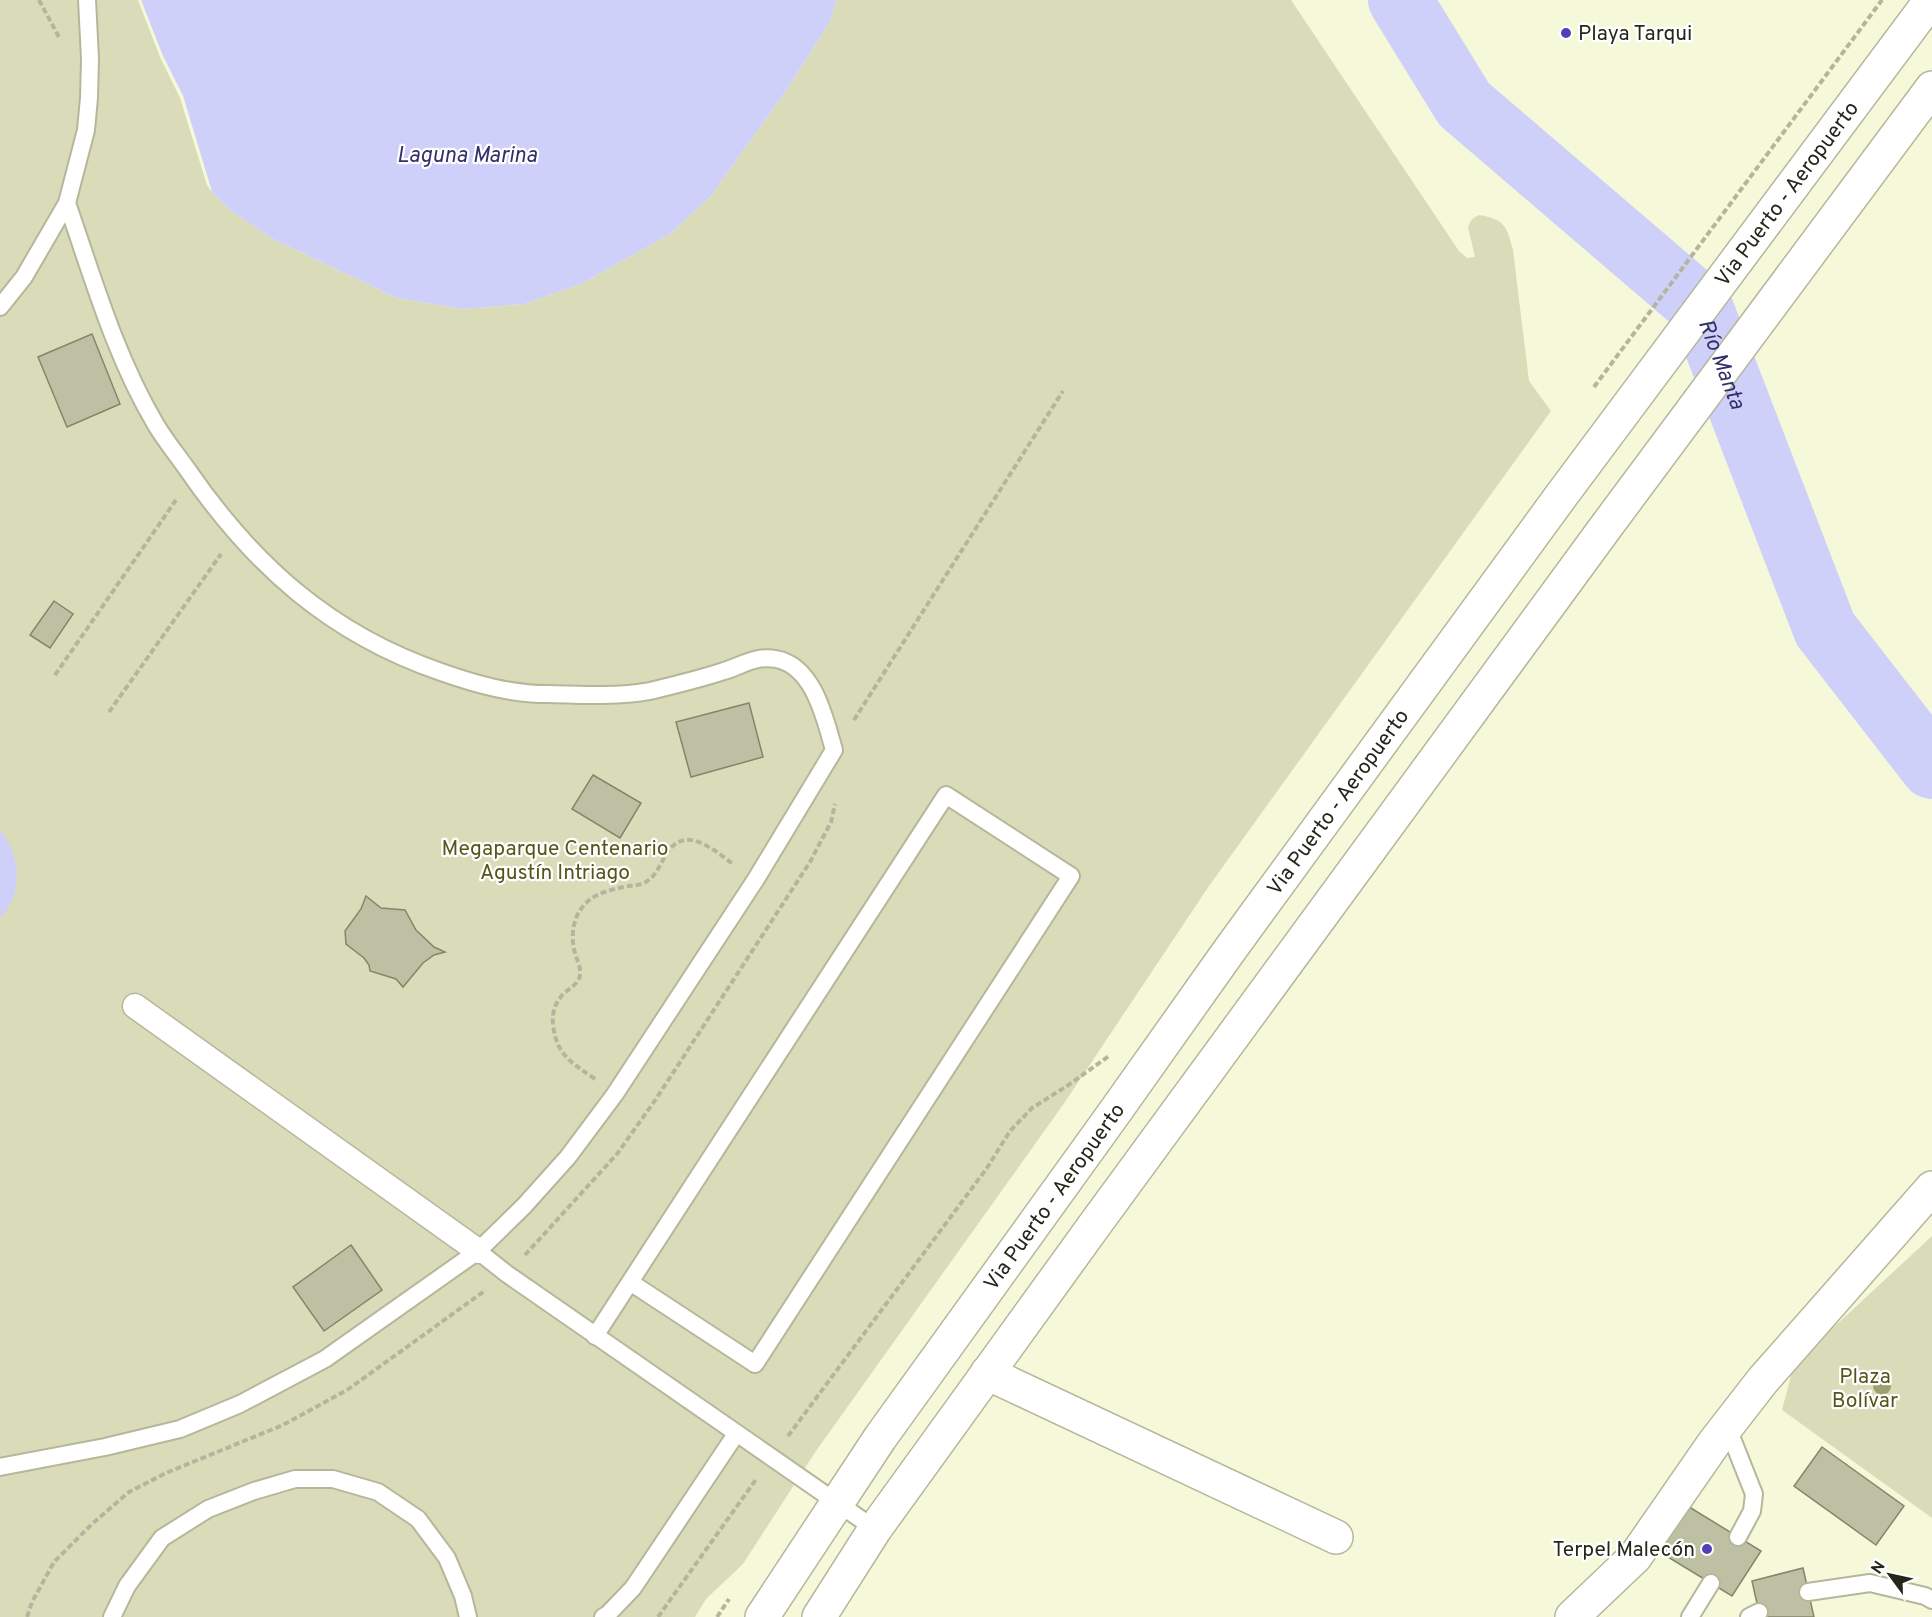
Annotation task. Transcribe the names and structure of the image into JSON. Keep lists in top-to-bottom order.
{
  "streets": {
    "main road": ["Via Puerto - Aeropuerto"]
  },
  "water": ["Laguna Marina", "Río Manta"],
  "parks": ["Megaparque Centenario Agustín Intriago", "Plaza Bolívar"],
  "places": ["Playa Tarqui", "Terpel Malecón"],
  "north": "top left"
}
